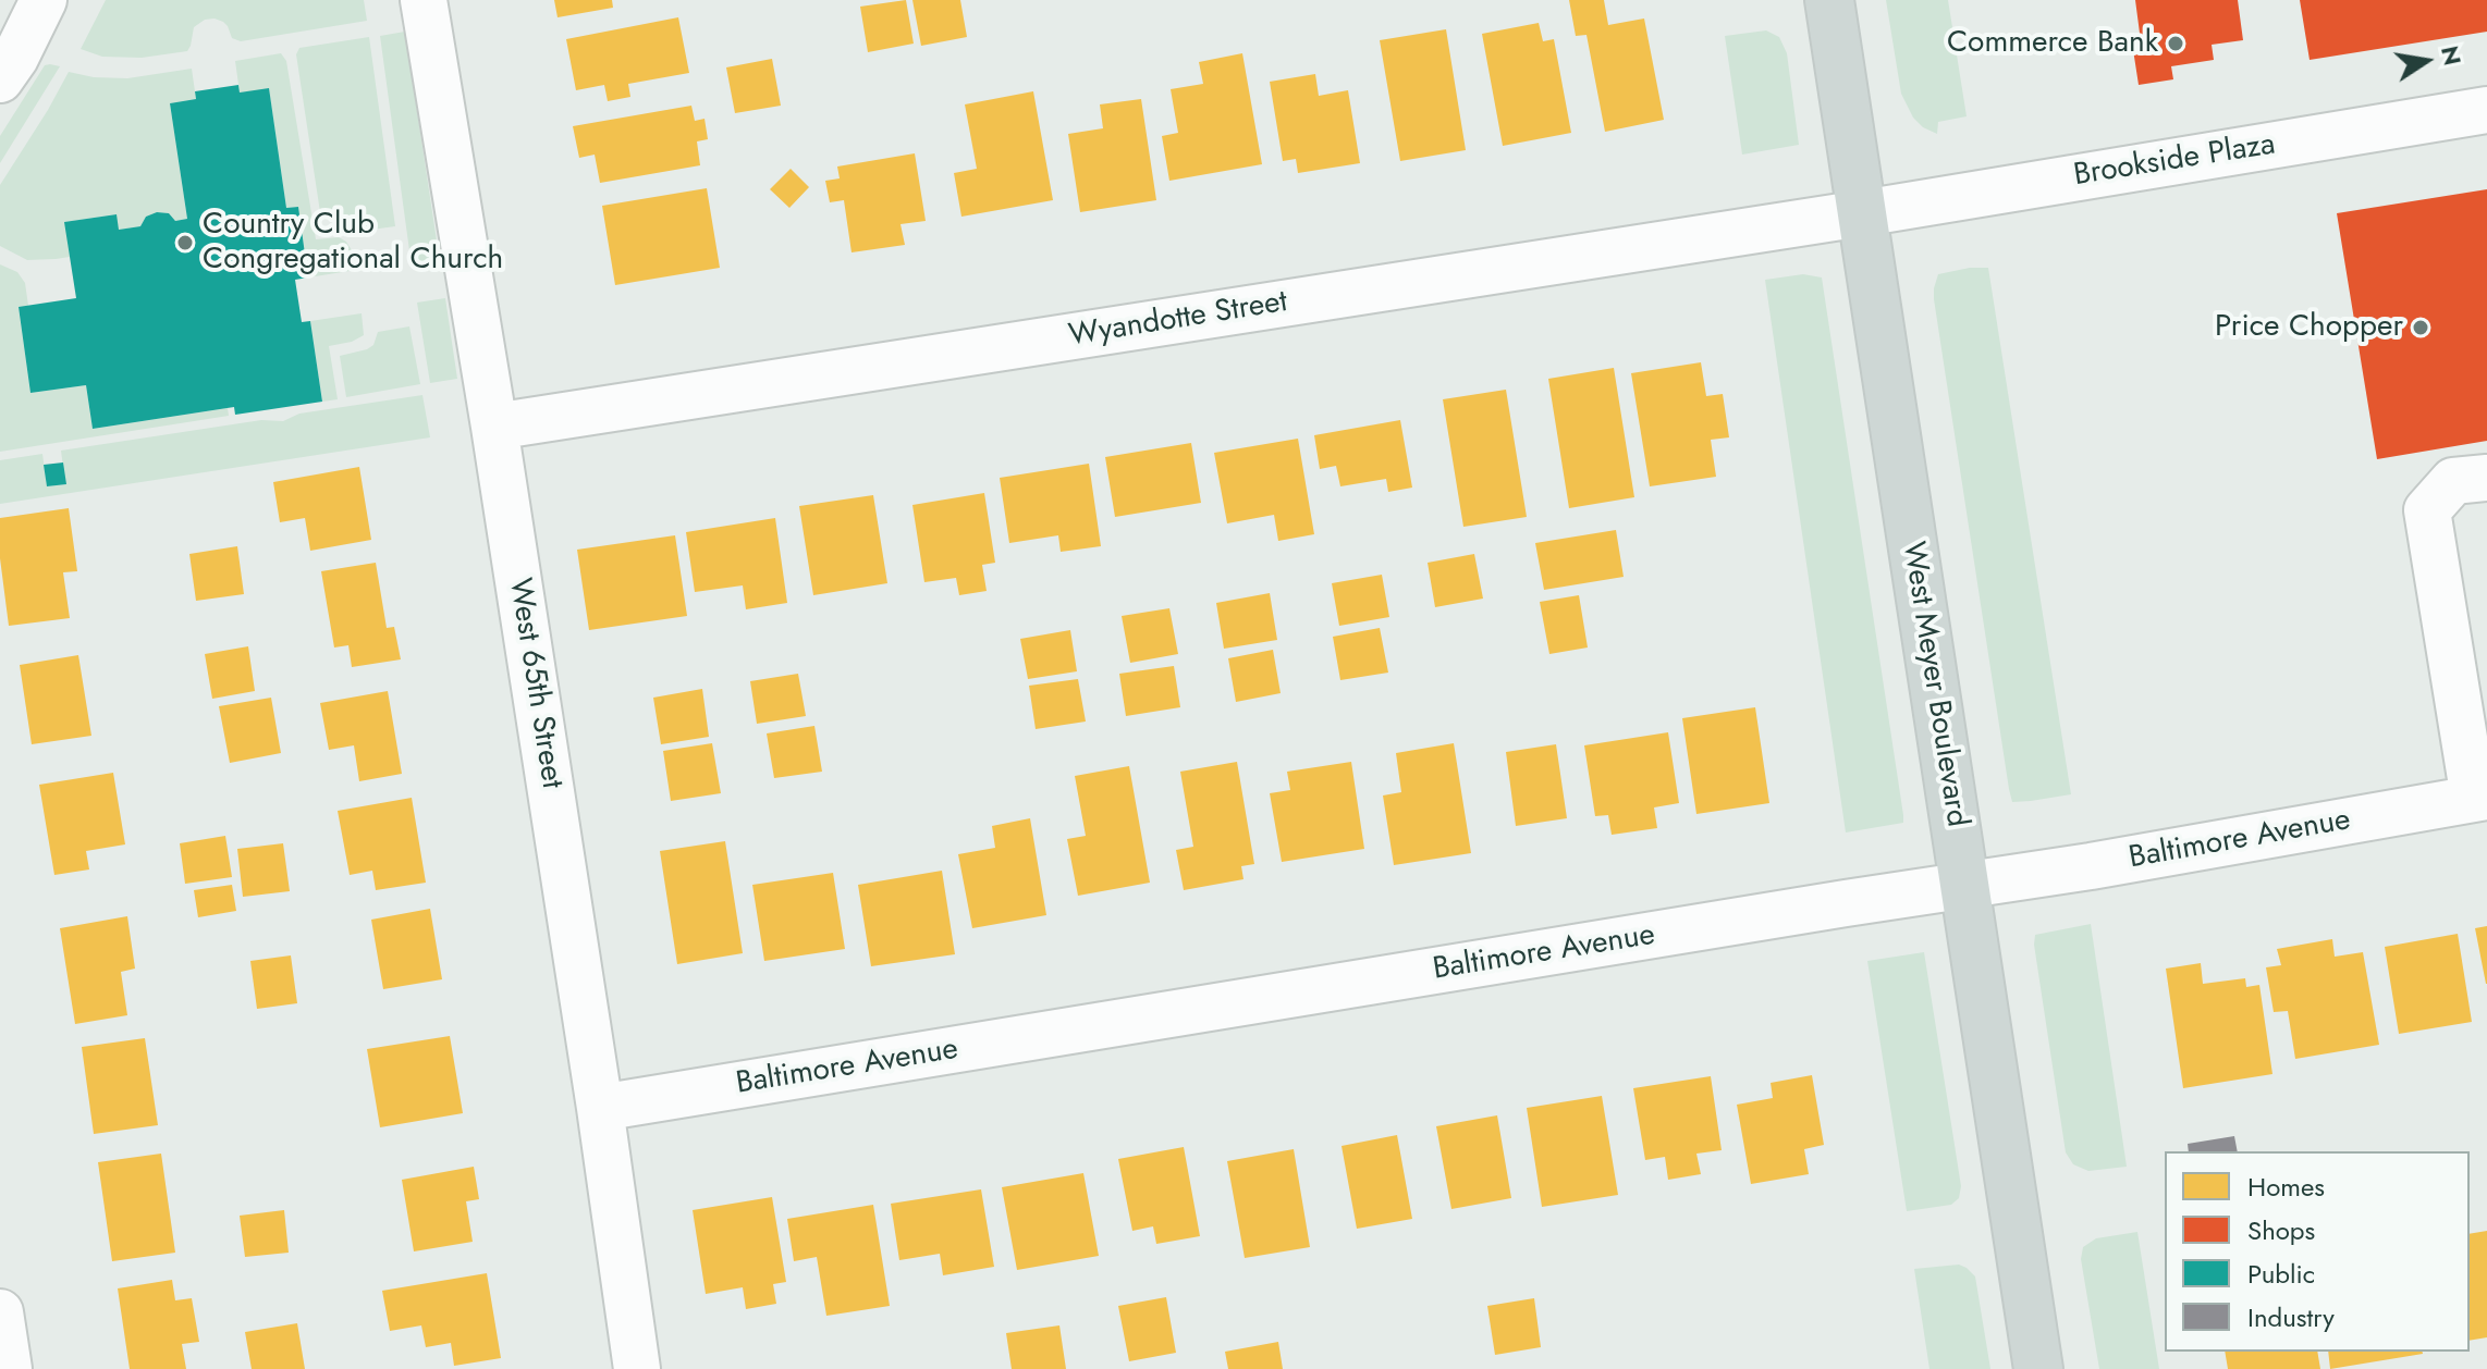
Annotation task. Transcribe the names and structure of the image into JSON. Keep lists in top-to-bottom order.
{
  "streets": {
    "main road": ["West Meyer Boulevard"],
    "street": [
      "Brookside Plaza",
      "Wyandotte Street",
      "West 65th Street",
      "Baltimore Avenue"
    ]
  },
  "crossings": [
    ["Brookside Plaza", "Wyandotte Street"],
    ["Brookside Plaza", "West Meyer Boulevard"],
    ["Wyandotte Street", "West 65th Street"],
    ["Wyandotte Street", "West Meyer Boulevard"],
    ["West 65th Street", "Baltimore Avenue"],
    ["West Meyer Boulevard", "Baltimore Avenue"]
  ],
  "places": ["Commerce Bank", "Country Club Congregational Church", "Price Chopper"],
  "legend": [
    "Homes",
    "Shops",
    "Public",
    "Industry"
  ],
  "north": "right"
}
